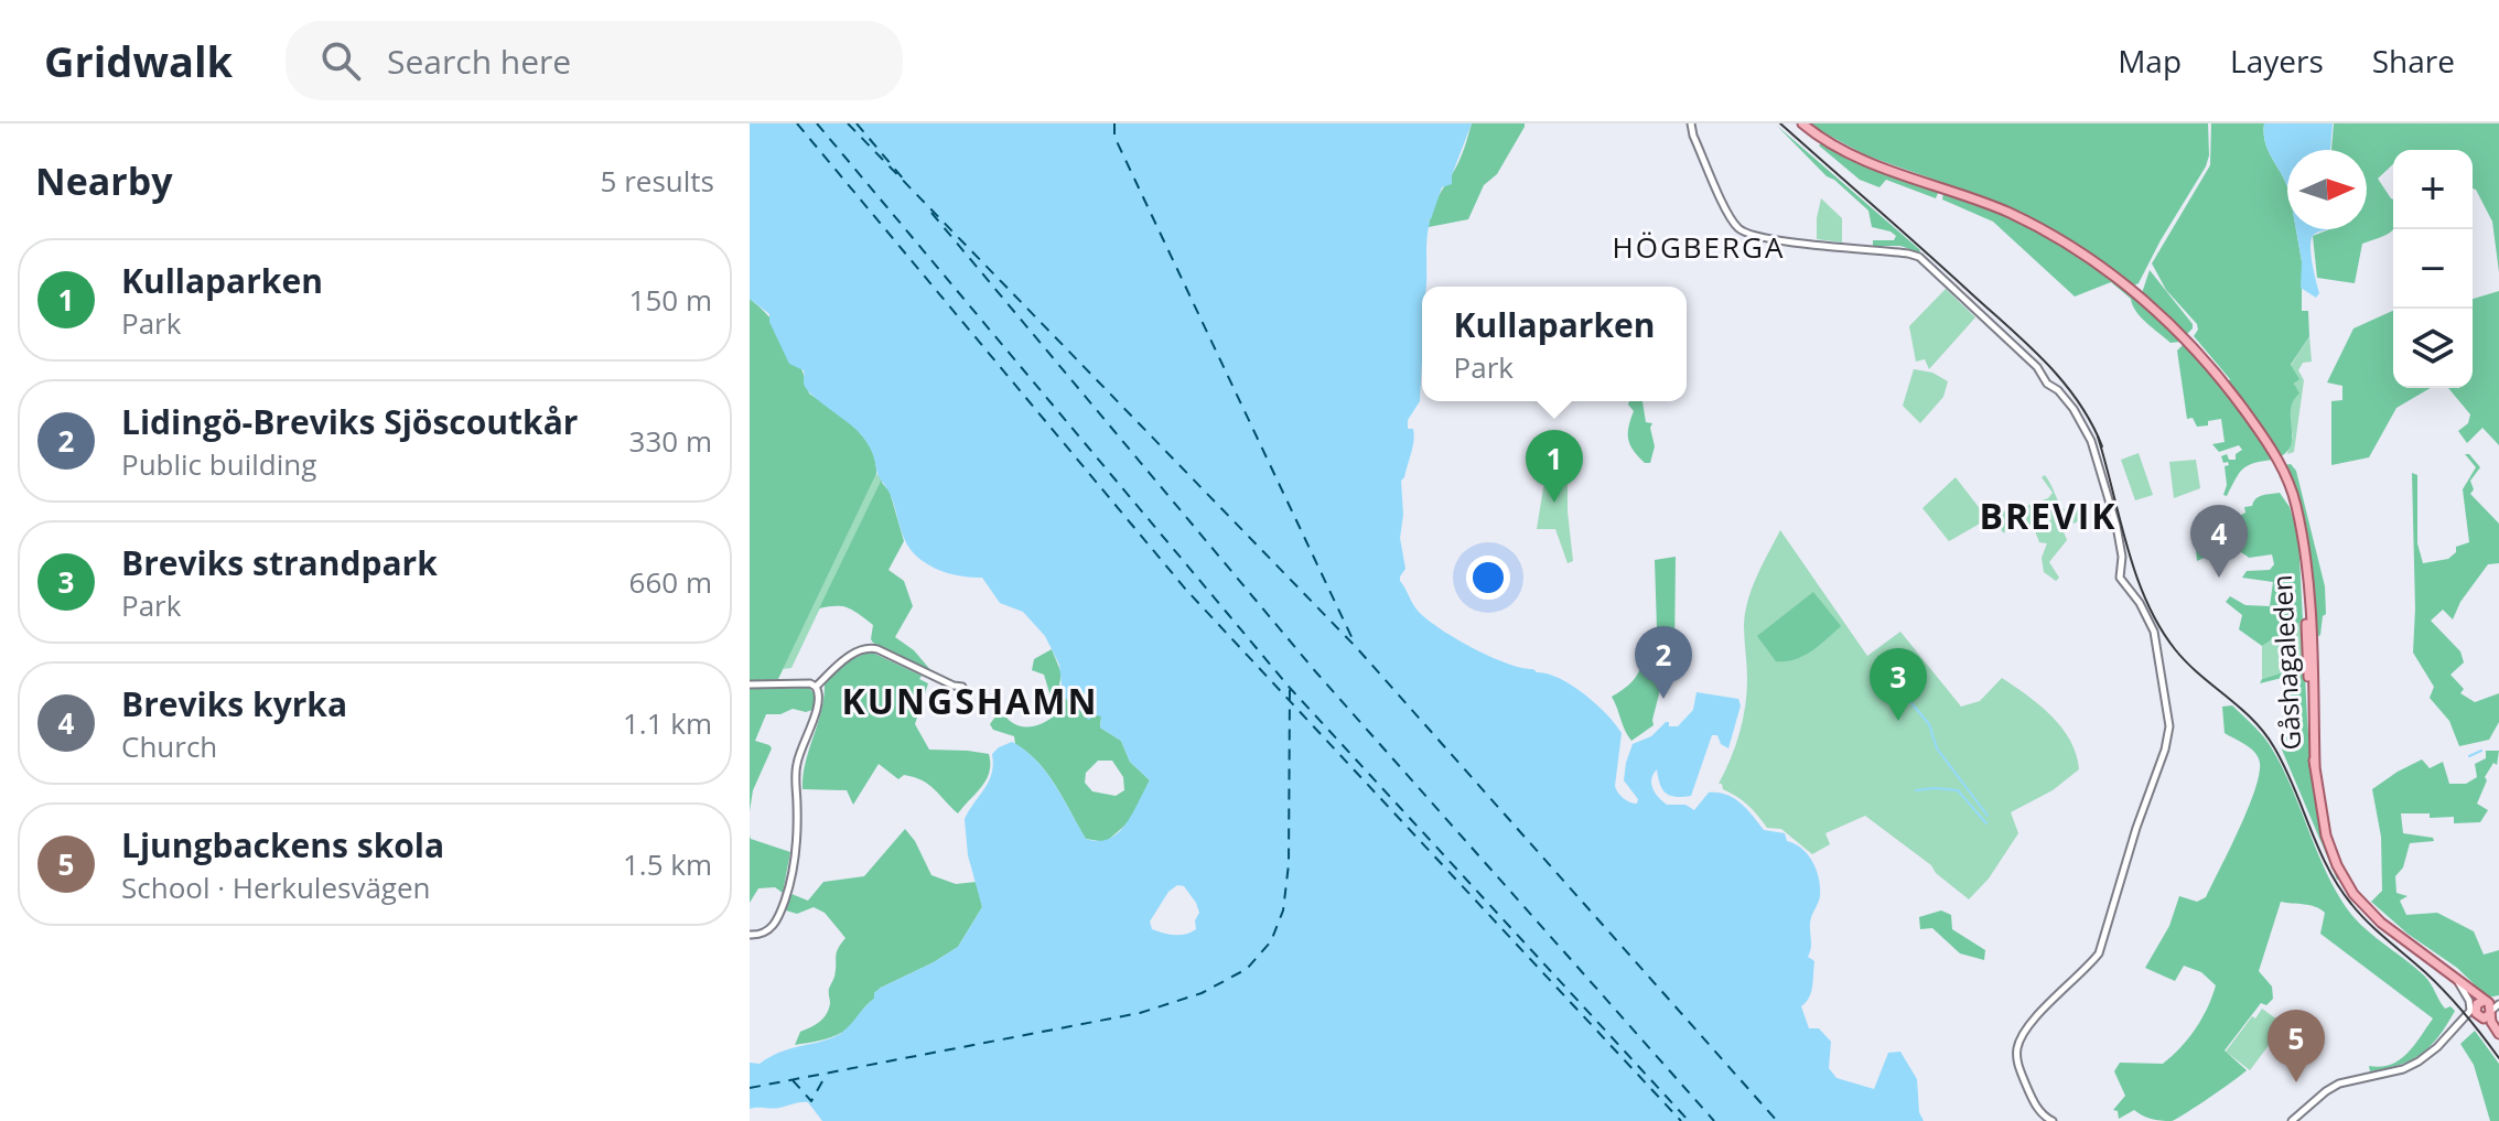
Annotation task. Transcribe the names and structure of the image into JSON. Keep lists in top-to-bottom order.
{
  "streets": {
    "main road": ["Gåshagaleden"]
  },
  "districts": ["HÖGBERGA", "BREVIK", "KUNGSHAMN"],
  "north": "right",
  "page": {
    "header": "Gridwalk",
    "search": "Search here",
    "nav": ["Map", "Layers", "Share"],
    "heading": ["Nearby", "5 results"],
    "map_buttons": ["+", "−"],
    "list": [
      {
        "mark": "1",
        "name": "Kullaparken",
        "note": "Park",
        "value": "150 m"
      },
      {
        "mark": "2",
        "name": "Lidingö-Breviks Sjöscoutkår",
        "note": "Public building",
        "value": "330 m"
      },
      {
        "mark": "3",
        "name": "Breviks strandpark",
        "note": "Park",
        "value": "660 m"
      },
      {
        "mark": "4",
        "name": "Breviks kyrka",
        "note": "Church",
        "value": "1.1 km"
      },
      {
        "mark": "5",
        "name": "Ljungbackens skola",
        "note": "School · Herkulesvägen",
        "value": "1.5 km"
      }
    ],
    "popup": ["Kullaparken", "Park"],
    "pins": [
      "1",
      "4",
      "2",
      "3",
      "5"
    ]
  }
}
